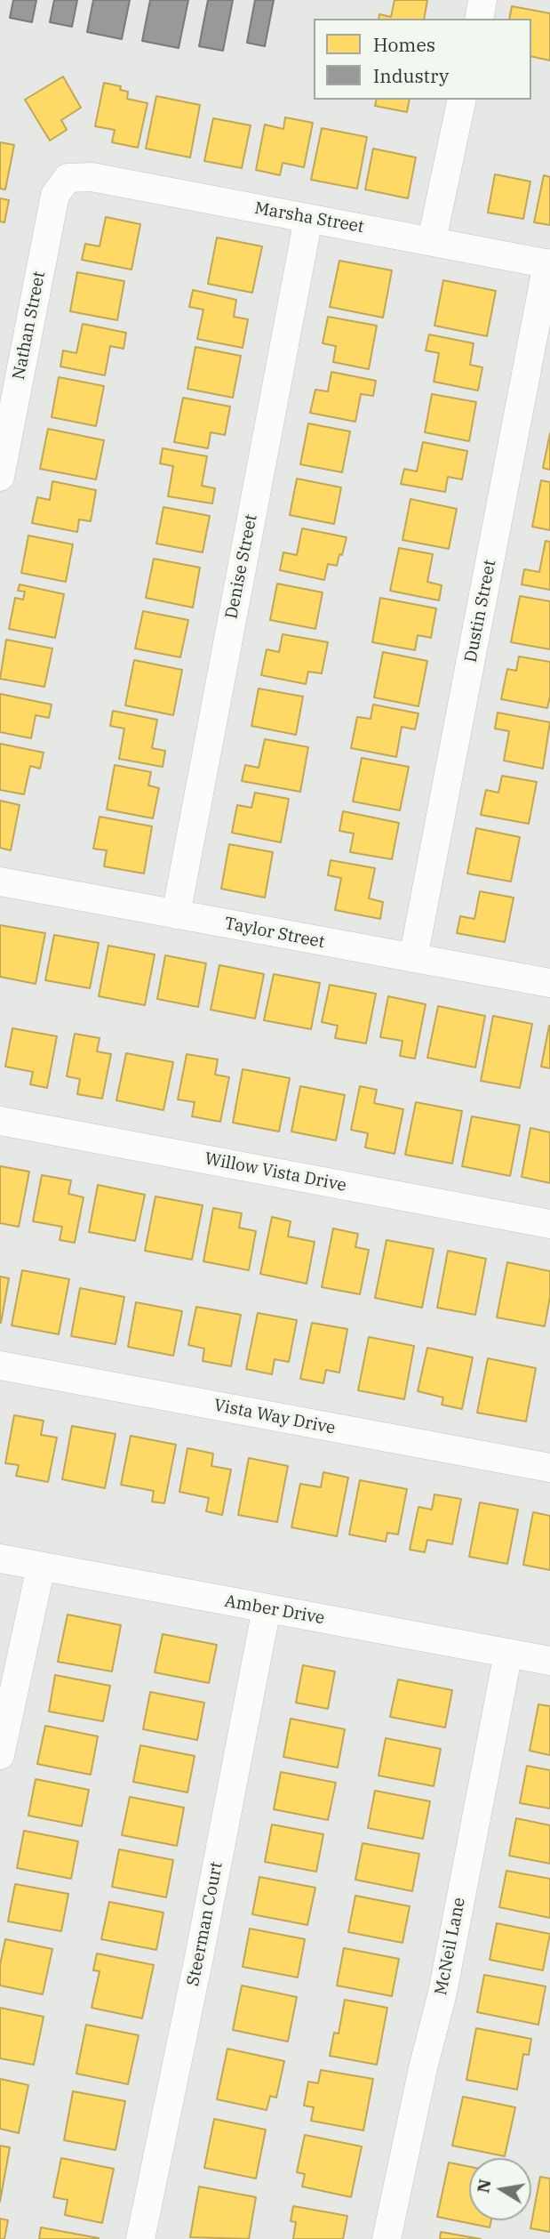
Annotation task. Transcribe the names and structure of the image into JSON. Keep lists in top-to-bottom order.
{
  "streets": {
    "street": [
      "Marsha Street",
      "Nathan Street",
      "Denise Street",
      "Dustin Street",
      "Taylor Street",
      "Willow Vista Drive",
      "Vista Way Drive",
      "Amber Drive",
      "Steerman Court",
      "McNeil Lane"
    ]
  },
  "crossings": [
    ["Marsha Street", "Nathan Street"],
    ["Marsha Street", "Denise Street"],
    ["Marsha Street", "Dustin Street"],
    ["Denise Street", "Taylor Street"],
    ["Dustin Street", "Taylor Street"],
    ["Amber Drive", "Steerman Court"],
    ["Amber Drive", "McNeil Lane"]
  ],
  "legend": ["Homes", "Industry"],
  "north": "left"
}
